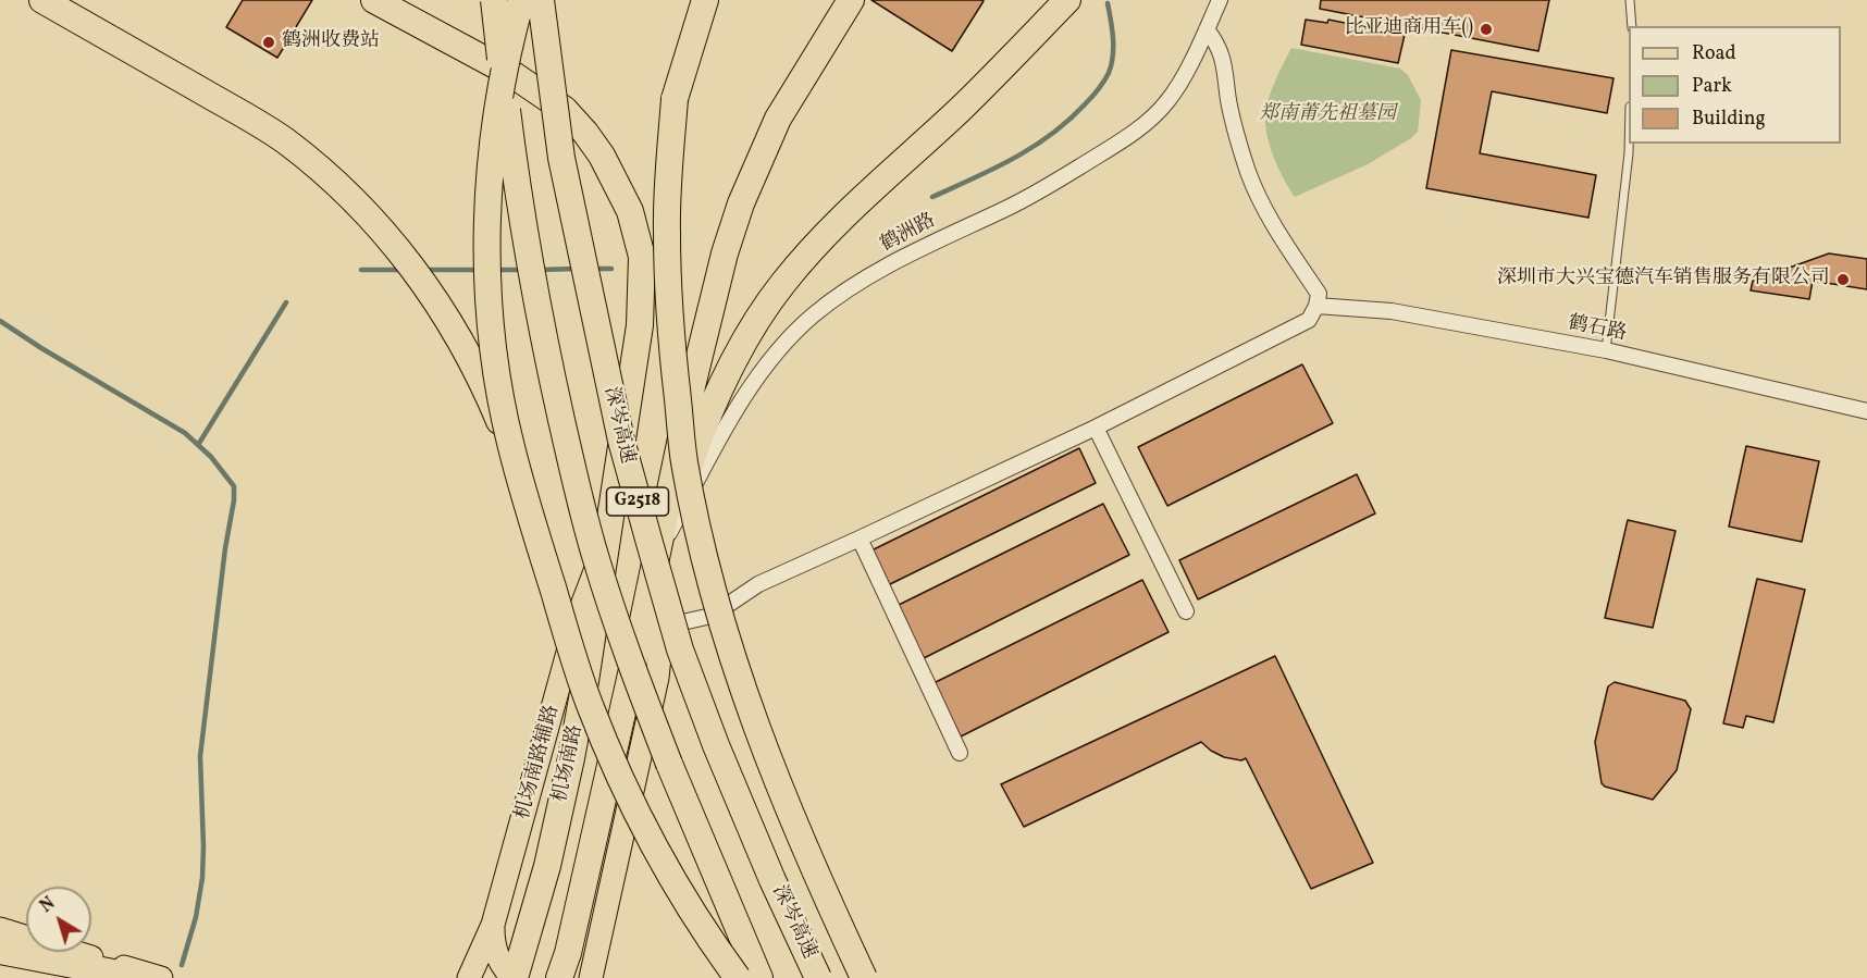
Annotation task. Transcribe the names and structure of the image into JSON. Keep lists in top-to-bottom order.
{
  "streets": {
    "highway": ["深岑高速", "G2518", "机场南路"],
    "main road": ["机场南路辅路"],
    "street": ["鹤洲路", "鹤石路"]
  },
  "crossings": [
    ["机场南路辅路", "机场南路"]
  ],
  "parks": ["郑南莆先祖墓园"],
  "places": ["比亚迪商用车()", "鹤洲收费站", "深圳市大兴宝德汽车销售服务有限公司"],
  "legend": ["Road", "Park", "Building"],
  "north": "top left"
}
